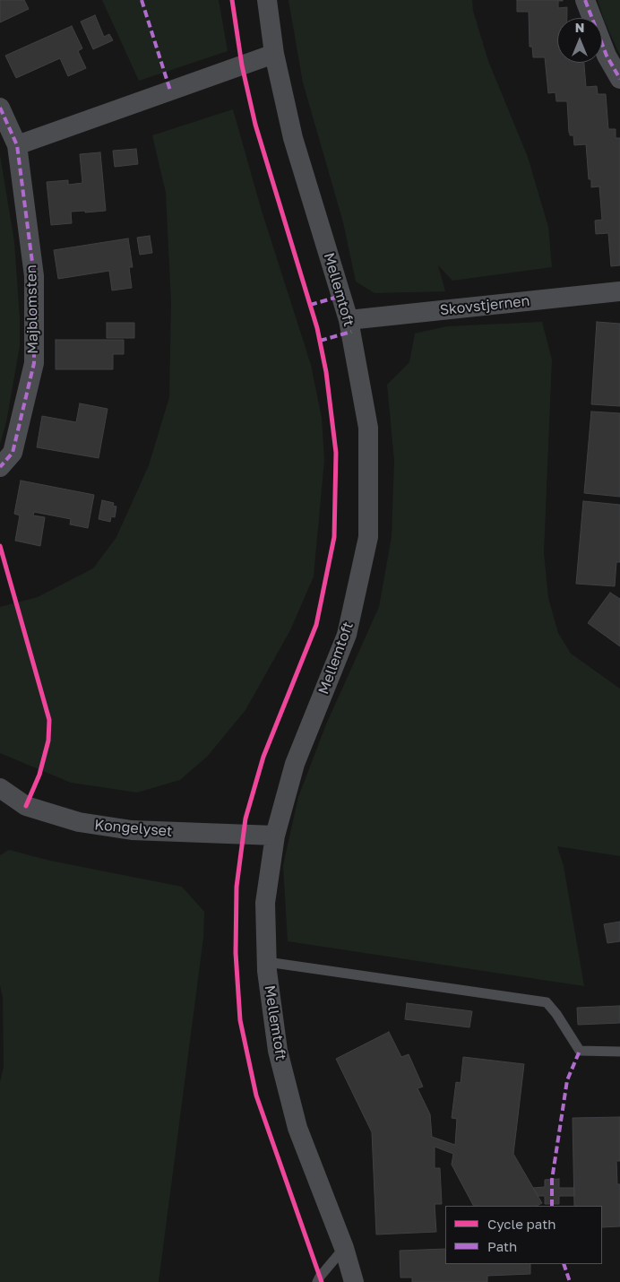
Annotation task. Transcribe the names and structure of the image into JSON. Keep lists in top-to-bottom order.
{
  "streets": {
    "street": [
      "Mellemtoft",
      "Skovstjernen",
      "Majblomsten",
      "Kongelyset"
    ]
  },
  "crossings": [
    ["Mellemtoft", "Skovstjernen"],
    ["Mellemtoft", "Kongelyset"]
  ],
  "legend": ["Cycle path", "Path"],
  "north": "top"
}
